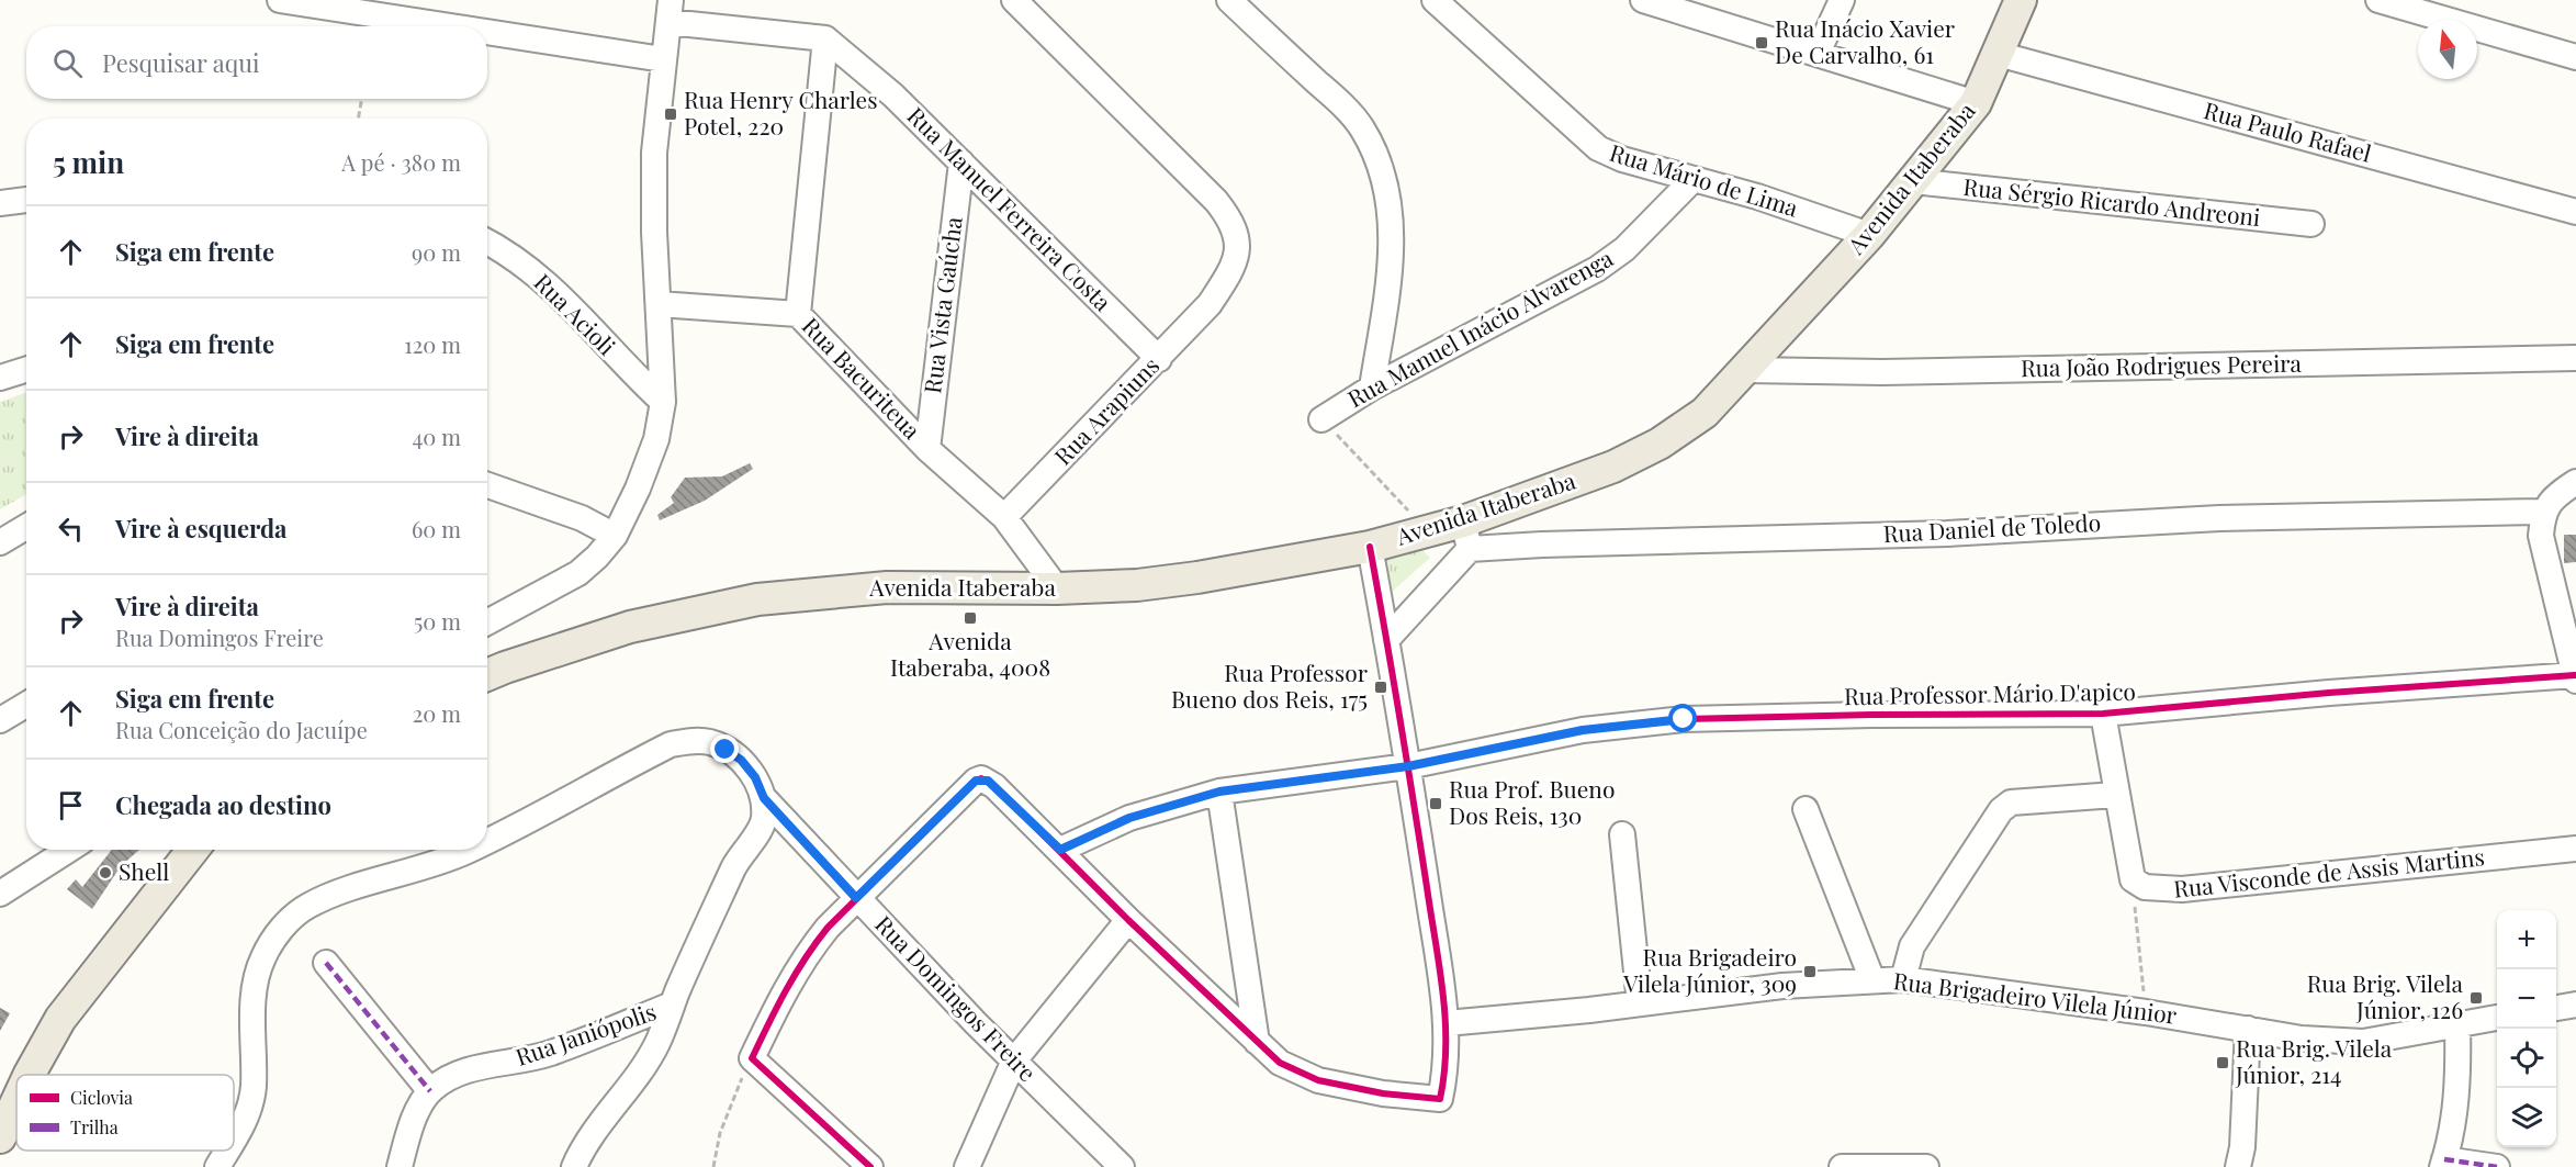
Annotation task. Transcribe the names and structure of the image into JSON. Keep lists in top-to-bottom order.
{
  "streets": {
    "main road": ["Avenida Itaberaba"],
    "street": [
      "Rua Paulo Rafael",
      "Rua Mário de Lima",
      "Rua Sérgio Ricardo Andreoni",
      "Rua Manuel Ferreira Costa",
      "Rua Vista Gaúcha",
      "Rua Acioli",
      "Rua Manuel Inácio Alvarenga",
      "Rua João Rodrigues Pereira",
      "Rua Bacuriteua",
      "Rua Arapiuns",
      "Rua Daniel de Toledo",
      "Rua Professor Mário D'apico",
      "Rua Visconde de Assis Martins",
      "Rua Domingos Freire",
      "Rua Brigadeiro Vilela Júnior",
      "Rua Janiópolis"
    ]
  },
  "crossings": [
    ["Rua Paulo Rafael", "Avenida Itaberaba"],
    ["Avenida Itaberaba", "Rua Mário de Lima"],
    ["Avenida Itaberaba", "Rua Sérgio Ricardo Andreoni"],
    ["Avenida Itaberaba", "Rua João Rodrigues Pereira"],
    ["Avenida Itaberaba", "Rua Bacuriteua"],
    ["Avenida Itaberaba", "Rua Daniel de Toledo"],
    ["Rua Mário de Lima", "Rua Manuel Inácio Alvarenga"],
    ["Rua Manuel Ferreira Costa", "Rua Vista Gaúcha"],
    ["Rua Manuel Ferreira Costa", "Rua Bacuriteua"],
    ["Rua Manuel Ferreira Costa", "Rua Arapiuns"],
    ["Rua Vista Gaúcha", "Rua Bacuriteua"],
    ["Rua Bacuriteua", "Rua Arapiuns"]
  ],
  "places": {
    "transit": [
      "Rua Inácio Xavier De Carvalho, 61",
      "Rua Henry Charles Potel, 220",
      "Avenida Itaberaba, 4008",
      "Rua Professor Bueno dos Reis, 175",
      "Rua Prof. Bueno Dos Reis, 130",
      "Rua Brigadeiro Vilela Júnior, 309",
      "Rua Brig. Vilela Júnior, 126",
      "Rua Brig. Vilela Júnior, 214"
    ],
    "other": ["Shell"]
  },
  "legend": ["Ciclovia", "Trilha"],
  "north": "top",
  "page": {
    "search": "Pesquisar aqui",
    "heading": ["5 min", "A pé · 380 m"],
    "list": [
      ["Siga em frente", "90 m"],
      ["Siga em frente", "120 m"],
      ["Vire à direita", "40 m"],
      ["Vire à esquerda", "60 m"],
      ["Vire à direita", "Rua Domingos Freire", "50 m"],
      ["Siga em frente", "Rua Conceição do Jacuípe", "20 m"],
      "Chegada ao destino"
    ],
    "map_buttons": ["+", "−"]
  }
}
